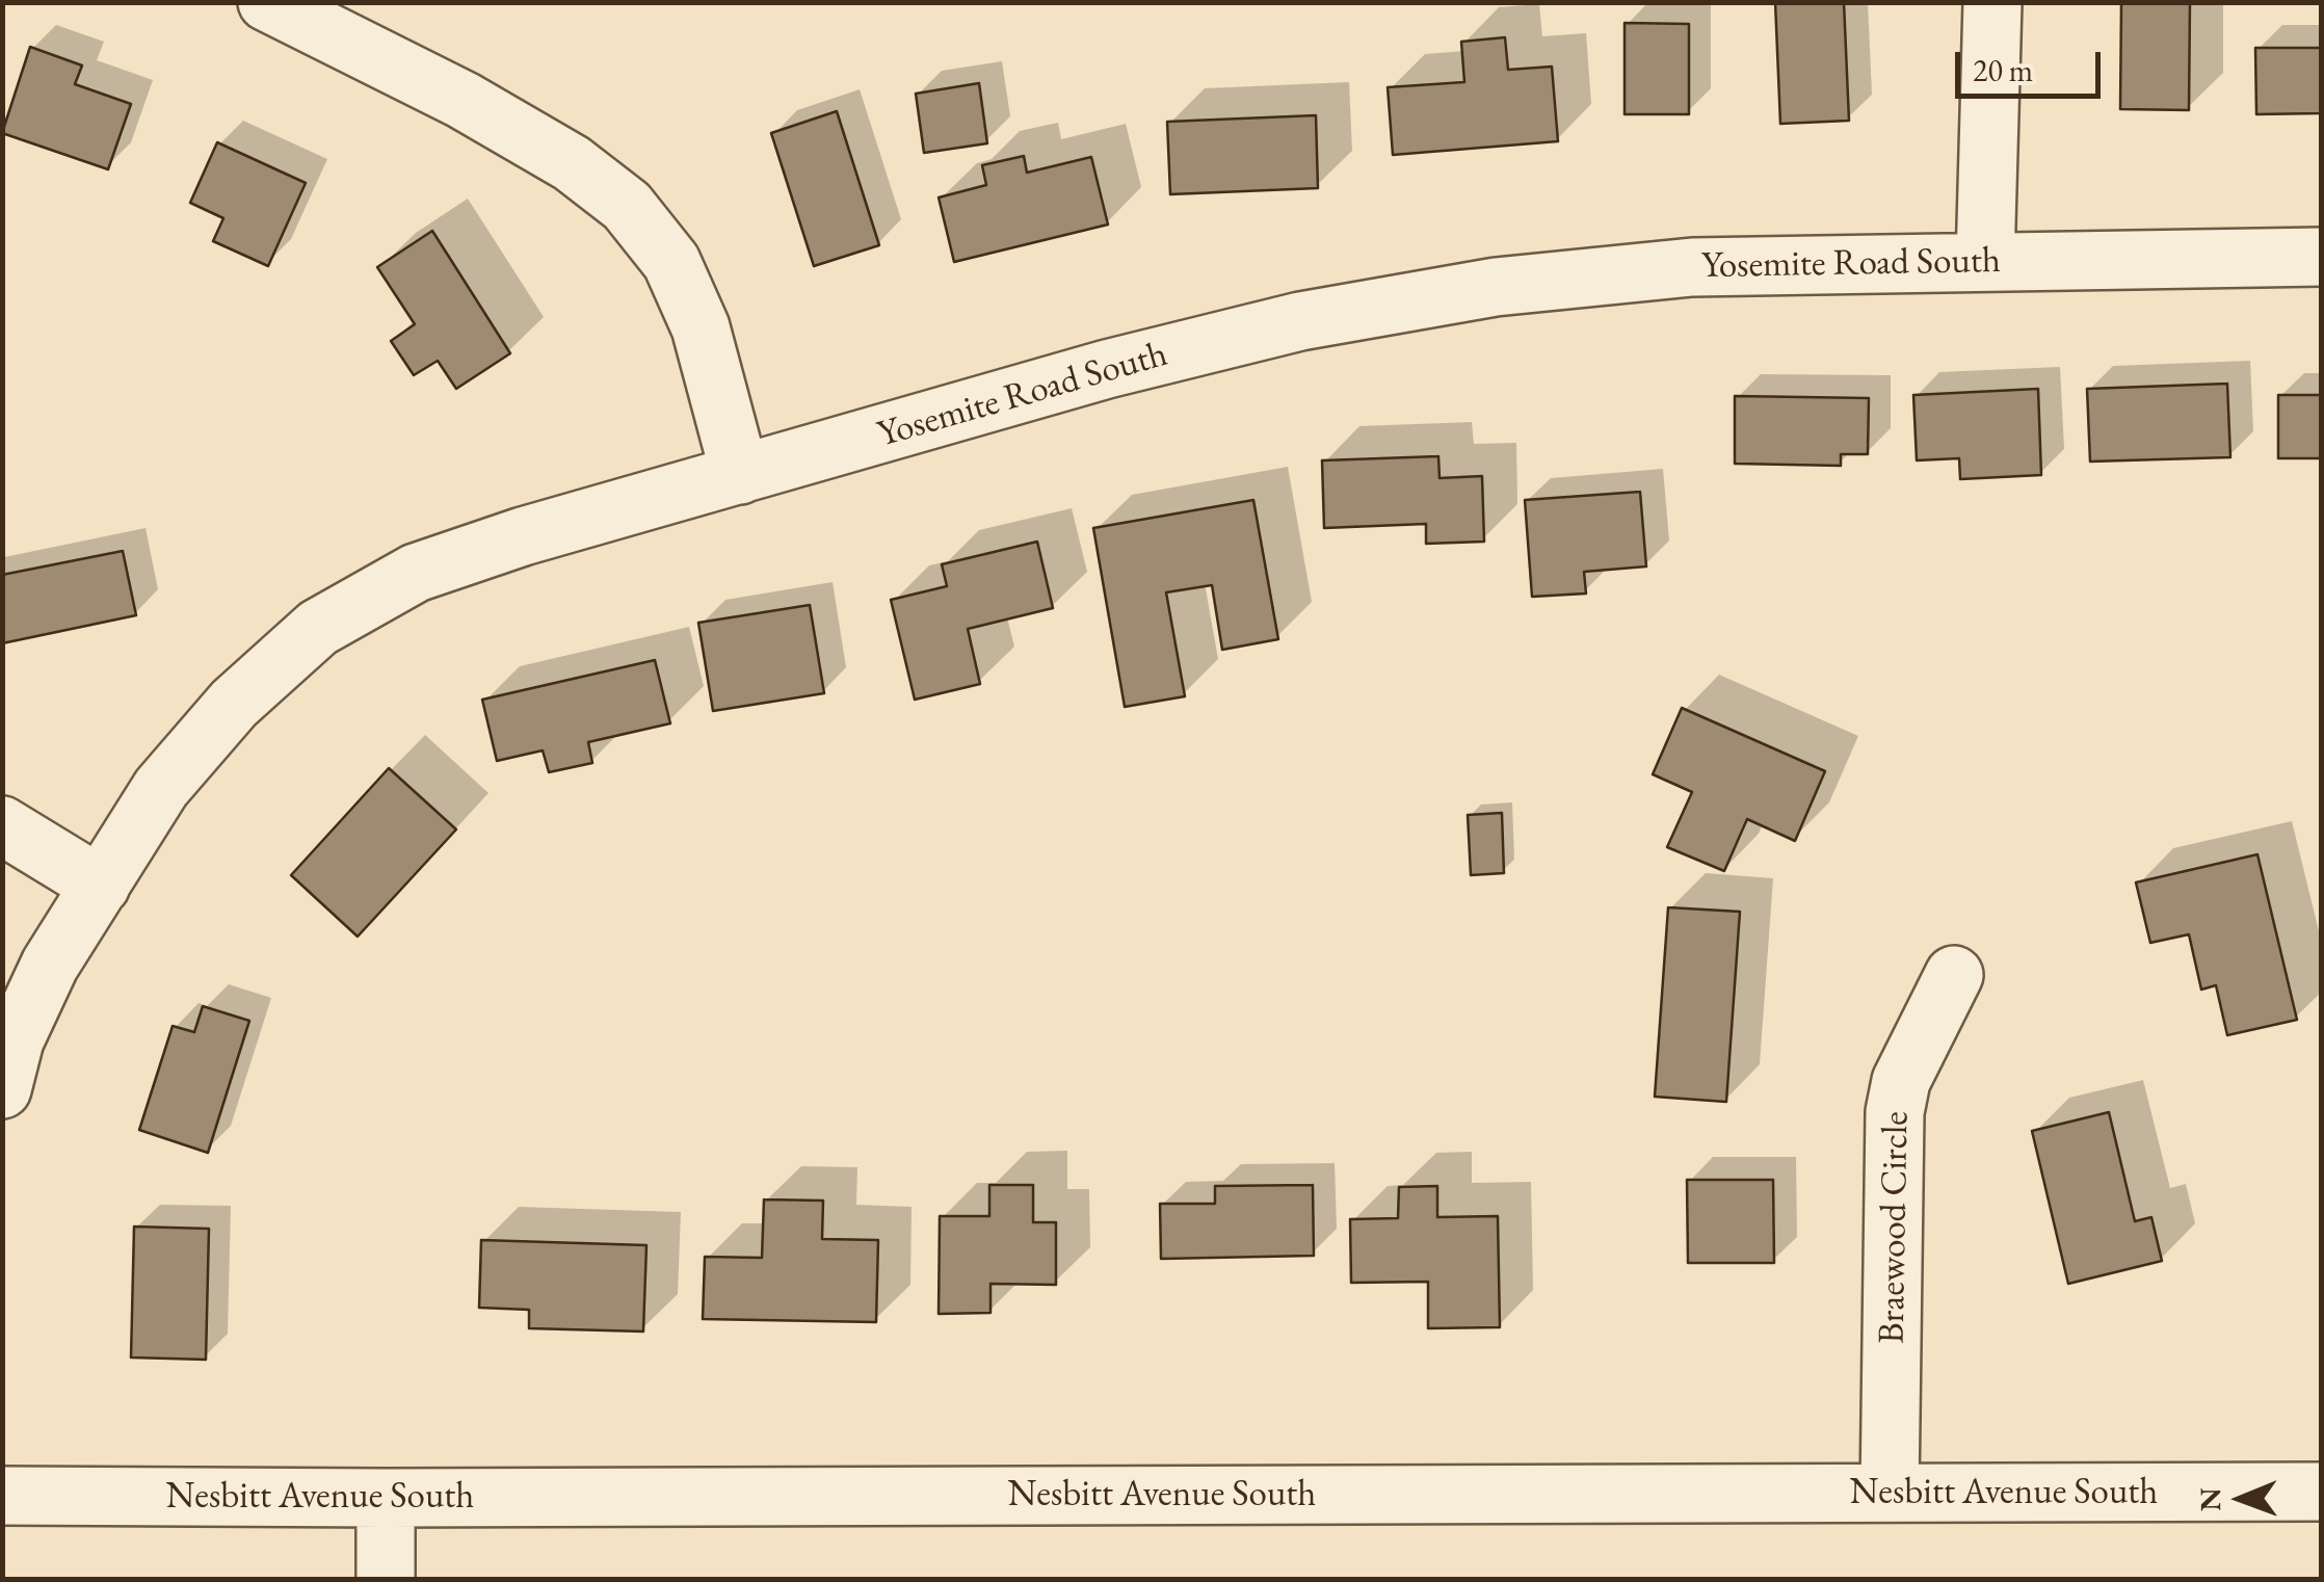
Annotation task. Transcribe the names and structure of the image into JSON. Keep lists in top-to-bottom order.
{
  "streets": {
    "street": ["Yosemite Road South", "Braewood Circle", "Nesbitt Avenue South"]
  },
  "crossings": [
    ["Braewood Circle", "Nesbitt Avenue South"]
  ],
  "scale_bar": "20 m",
  "north": "left"
}
